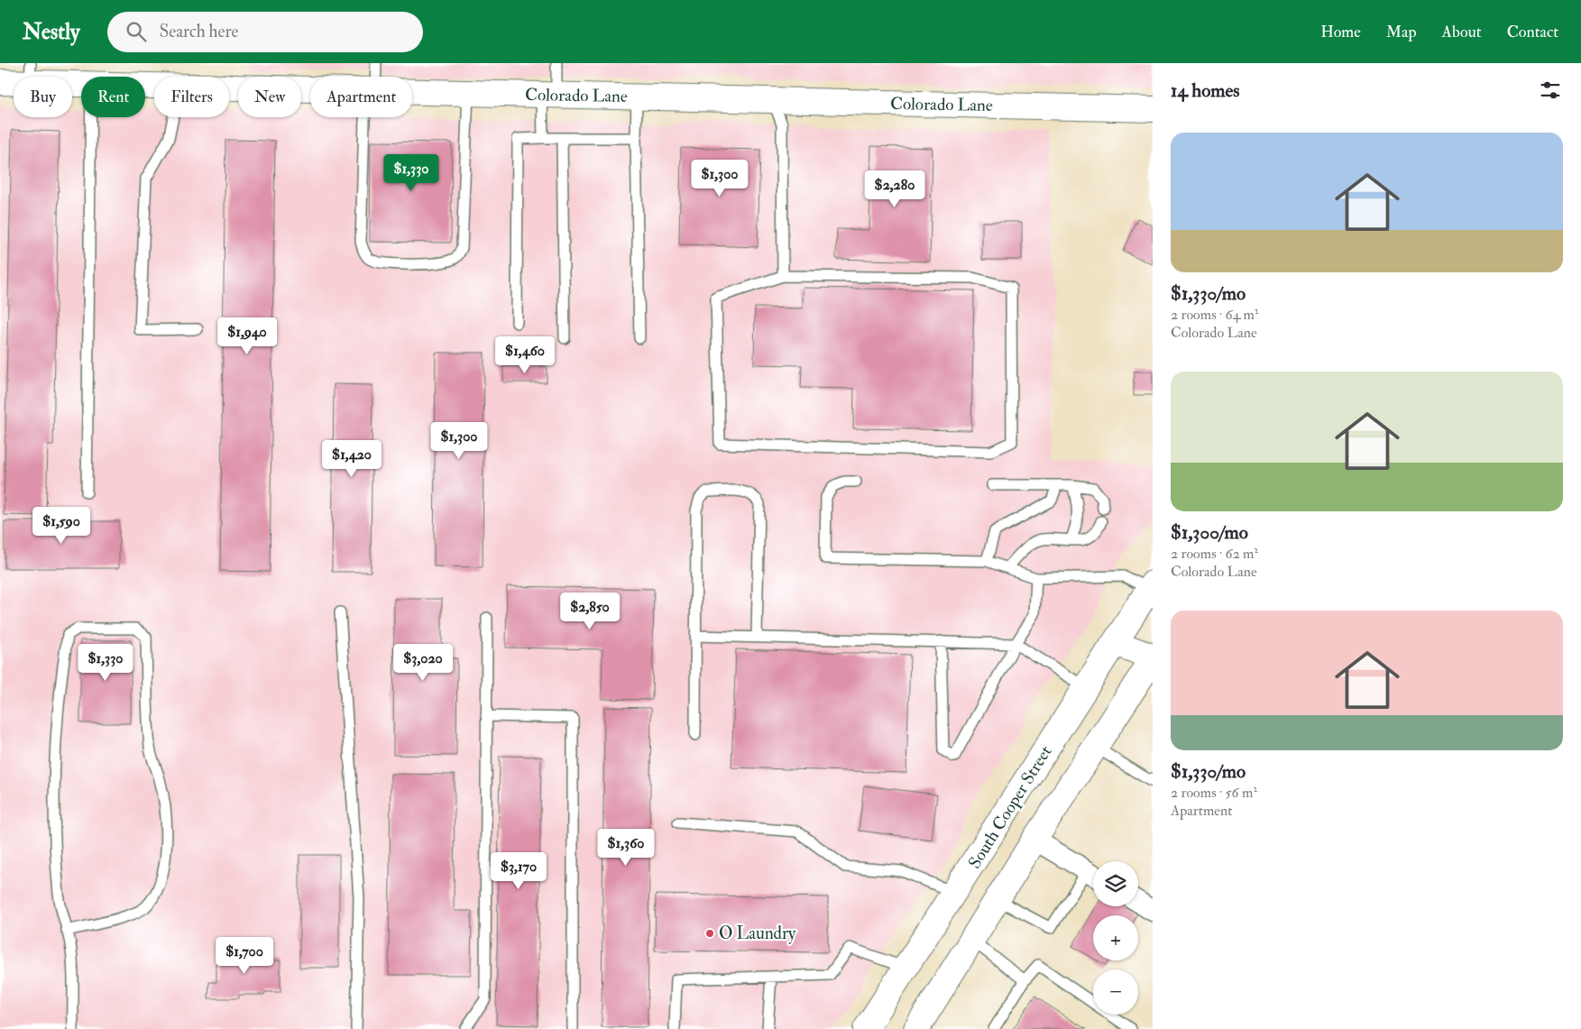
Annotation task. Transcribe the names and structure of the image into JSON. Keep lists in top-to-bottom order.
{
  "streets": {
    "street": ["Colorado Lane", "South Cooper Street"]
  },
  "places": ["O Laundry"],
  "page": {
    "header": "Nestly",
    "search": "Search here",
    "nav": [
      "Home",
      "Map",
      "About",
      "Contact"
    ],
    "heading": "14 homes",
    "chip": [
      "Buy",
      "Rent",
      "Filters",
      "New",
      "Apartment"
    ],
    "list": [
      {
        "name": "$1,330/mo",
        "note": "2 rooms · 64 m² · Colorado Lane"
      },
      {
        "name": "$1,300/mo",
        "note": "2 rooms · 62 m² · Colorado Lane"
      },
      {
        "name": "$1,330/mo",
        "note": "2 rooms · 56 m² · Apartment"
      }
    ],
    "price": [
      "$1,330",
      "$1,300",
      "$2,280",
      "$1,940",
      "$1,460",
      "$1,300",
      "$1,420",
      "$1,590",
      "$2,850",
      "$1,330",
      "$3,020",
      "$1,360",
      "$3,170",
      "$1,700"
    ],
    "map_buttons": ["+", "−"]
  }
}
